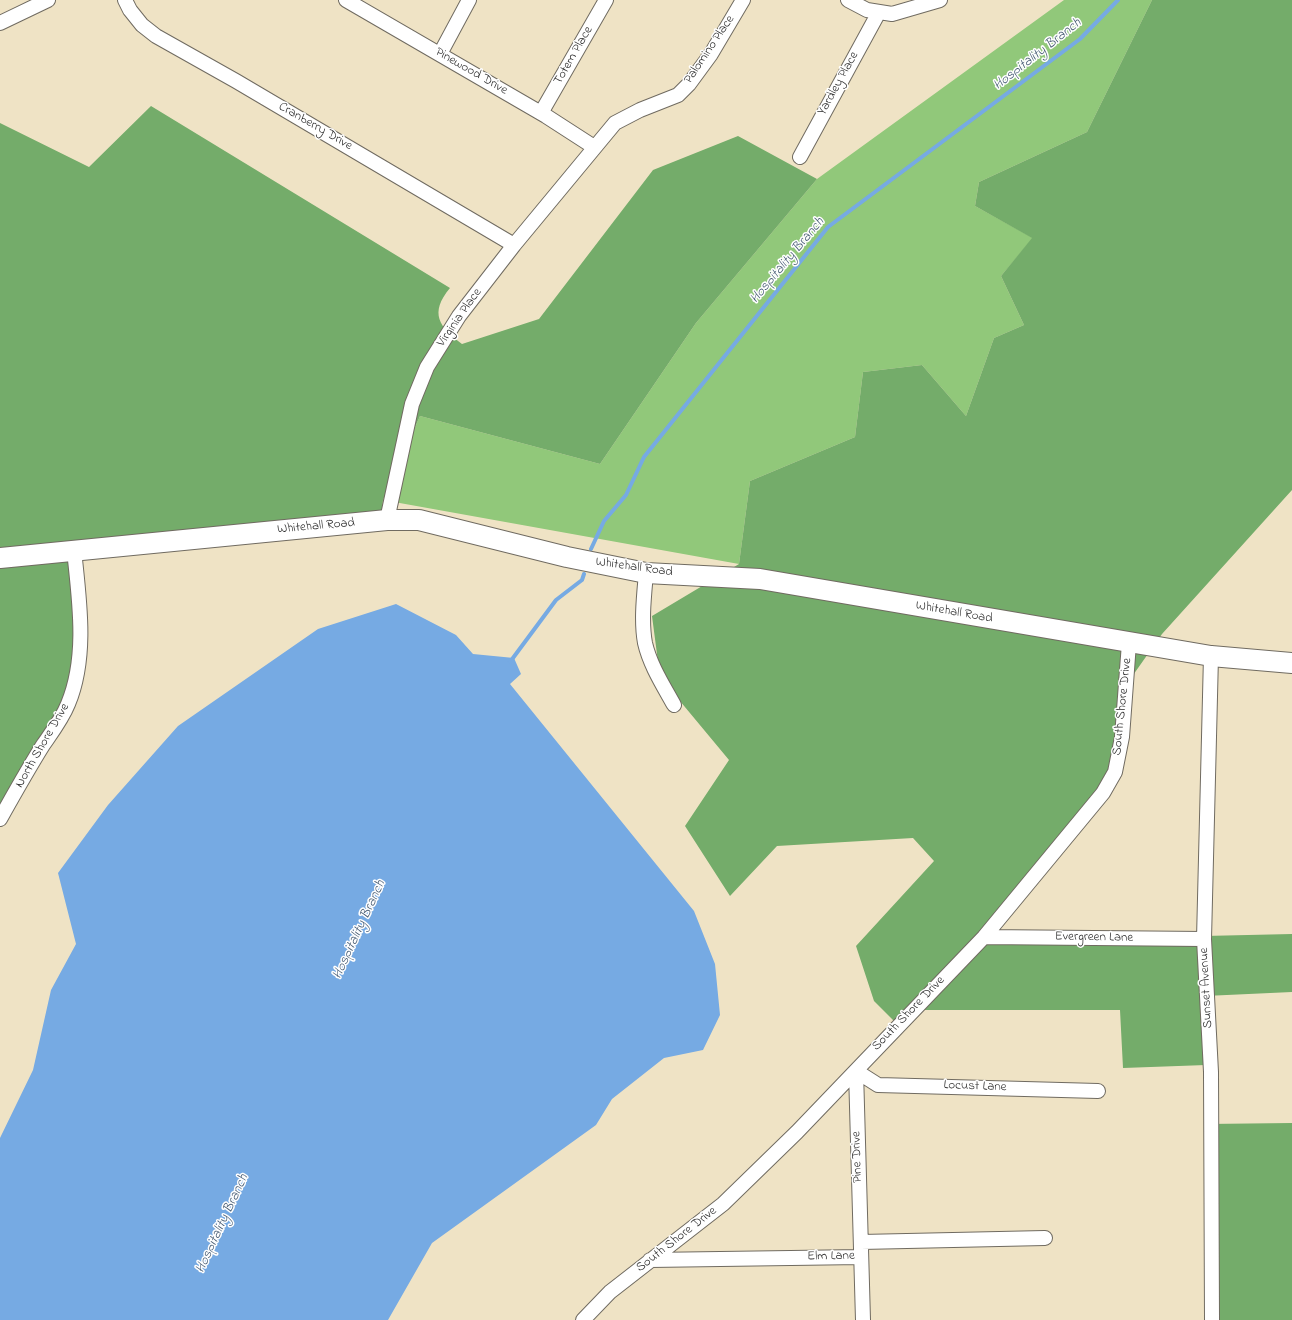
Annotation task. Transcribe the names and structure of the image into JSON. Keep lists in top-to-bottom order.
{
  "streets": {
    "street": [
      "Palomino Place",
      "Totem Place",
      "Pinewood Drive",
      "Yardley Place",
      "Cranberry Drive",
      "Virginia Place",
      "Whitehall Road",
      "South Shore Drive",
      "North Shore Drive",
      "Evergreen Lane",
      "Sunset Avenue",
      "Locust Lane",
      "Pine Drive",
      "Elm Lane"
    ]
  },
  "crossings": [
    ["Palomino Place", "Pinewood Drive"],
    ["Palomino Place", "Virginia Place"],
    ["Totem Place", "Pinewood Drive"],
    ["Pinewood Drive", "Virginia Place"],
    ["Cranberry Drive", "Virginia Place"],
    ["Virginia Place", "Whitehall Road"],
    ["Whitehall Road", "South Shore Drive"],
    ["Whitehall Road", "North Shore Drive"],
    ["Whitehall Road", "Sunset Avenue"],
    ["South Shore Drive", "Evergreen Lane"],
    ["South Shore Drive", "Locust Lane"],
    ["South Shore Drive", "Pine Drive"],
    ["South Shore Drive", "Elm Lane"],
    ["Evergreen Lane", "Sunset Avenue"],
    ["Locust Lane", "Pine Drive"],
    ["Pine Drive", "Elm Lane"]
  ],
  "water": ["Hospitality Branch"]
}
